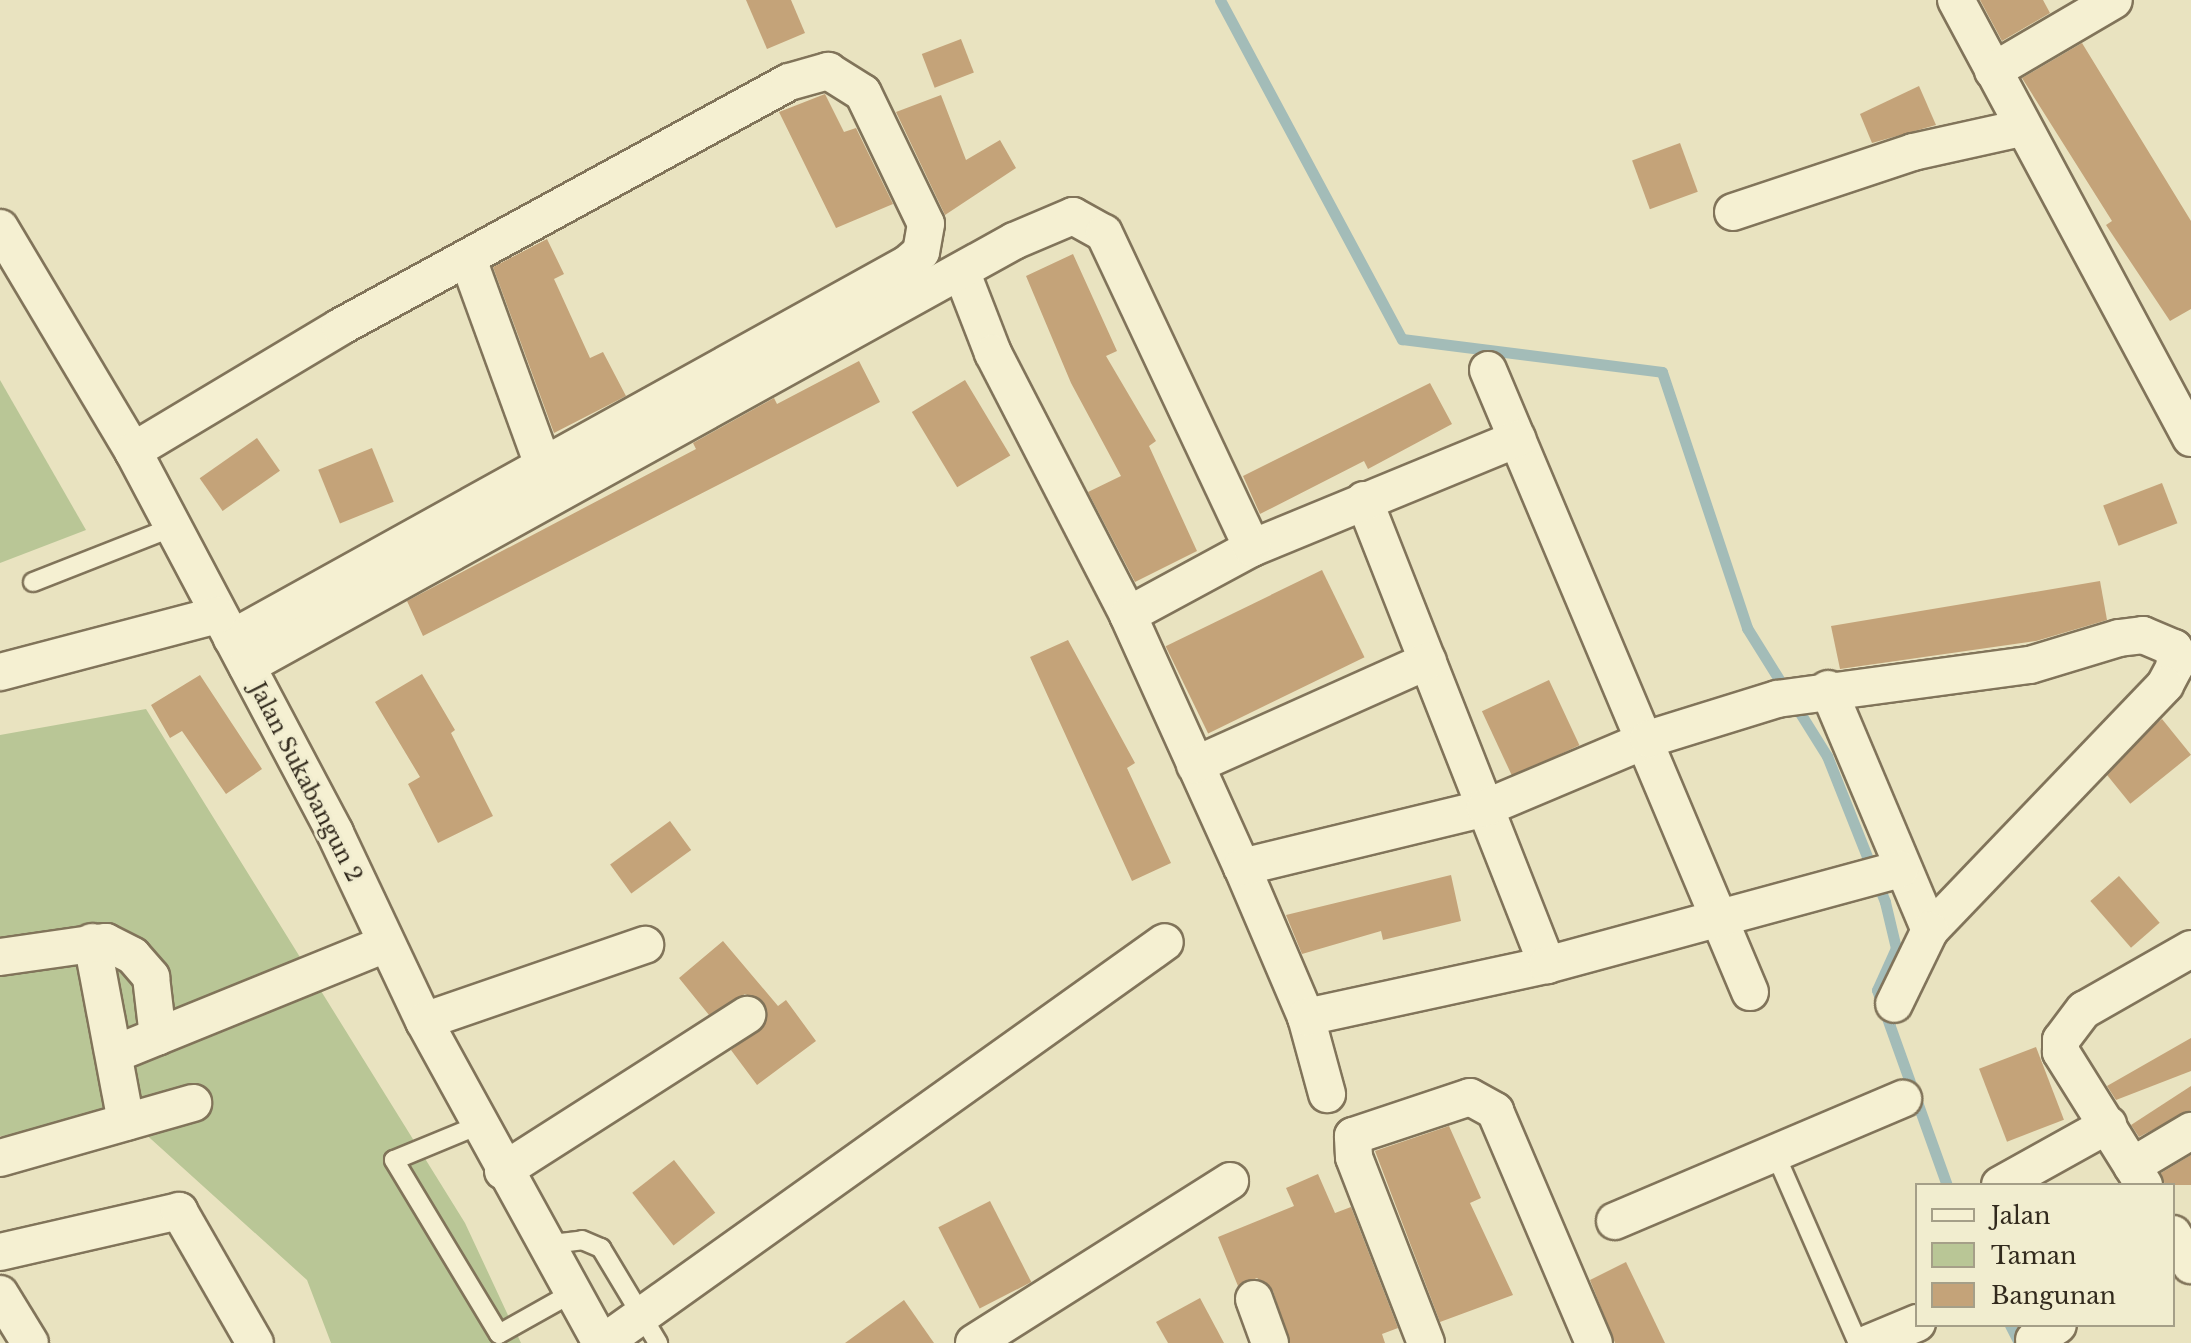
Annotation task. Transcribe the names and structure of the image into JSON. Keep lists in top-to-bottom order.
{
  "streets": {
    "street": ["Jalan Sukabangun 2"]
  },
  "legend": ["Jalan", "Taman", "Bangunan"]
}
